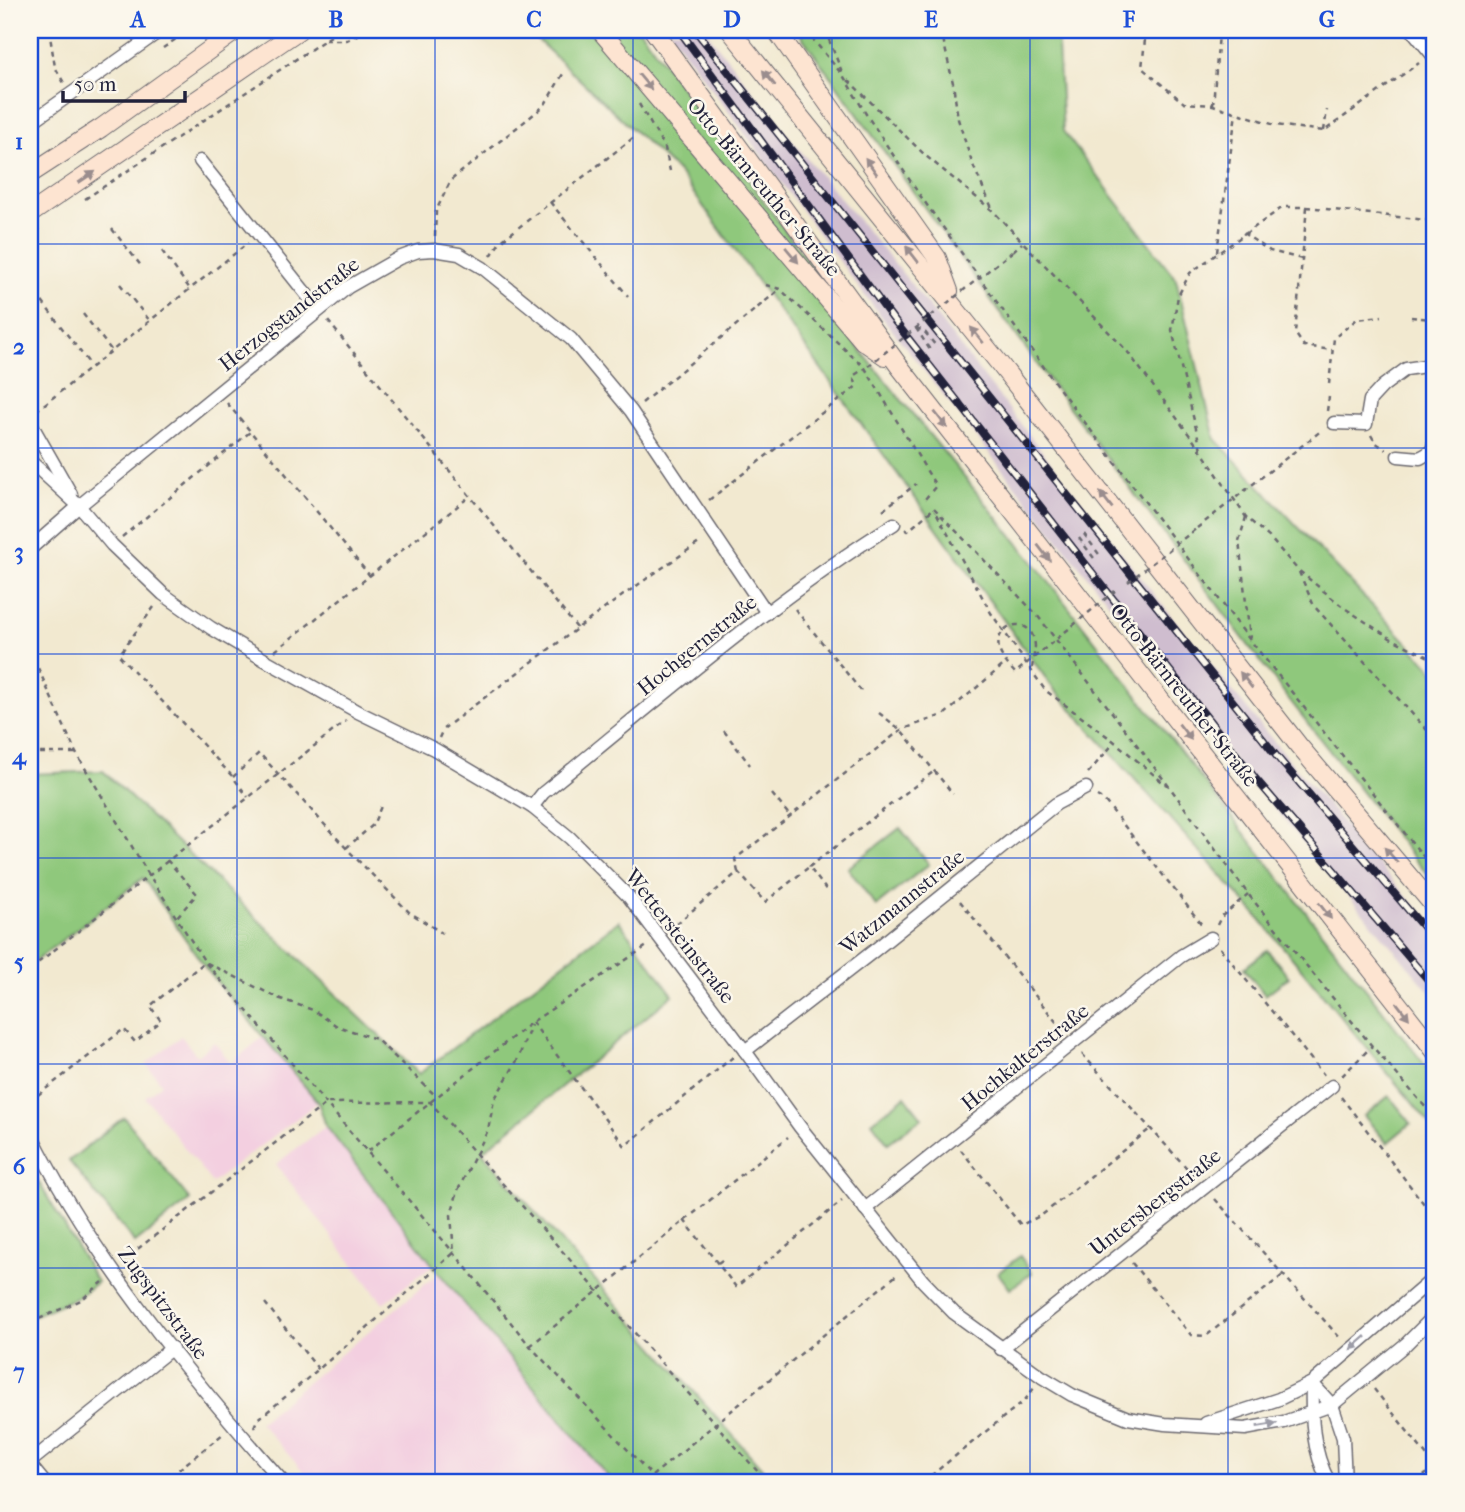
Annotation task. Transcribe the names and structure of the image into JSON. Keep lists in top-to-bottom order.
{
  "streets": {
    "main road": ["Otto-Bärnreuther-Straße"],
    "street": [
      "Herzogstandstraße",
      "Hochgernstraße",
      "Watzmannstraße",
      "Wettersteinstraße",
      "Hochkalterstraße",
      "Untersbergstraße",
      "Zugspitzstraße"
    ]
  },
  "crossings": [
    ["Herzogstandstraße", "Hochgernstraße"],
    ["Herzogstandstraße", "Wettersteinstraße"],
    ["Hochgernstraße", "Wettersteinstraße"],
    ["Watzmannstraße", "Wettersteinstraße"],
    ["Wettersteinstraße", "Hochkalterstraße"],
    ["Wettersteinstraße", "Untersbergstraße"]
  ],
  "scale_bar": "50 m",
  "grid": {
    "columns": [
      "A",
      "B",
      "C",
      "D",
      "E",
      "F",
      "G"
    ],
    "rows": [
      "1",
      "2",
      "3",
      "4",
      "5",
      "6",
      "7"
    ]
  }
}
